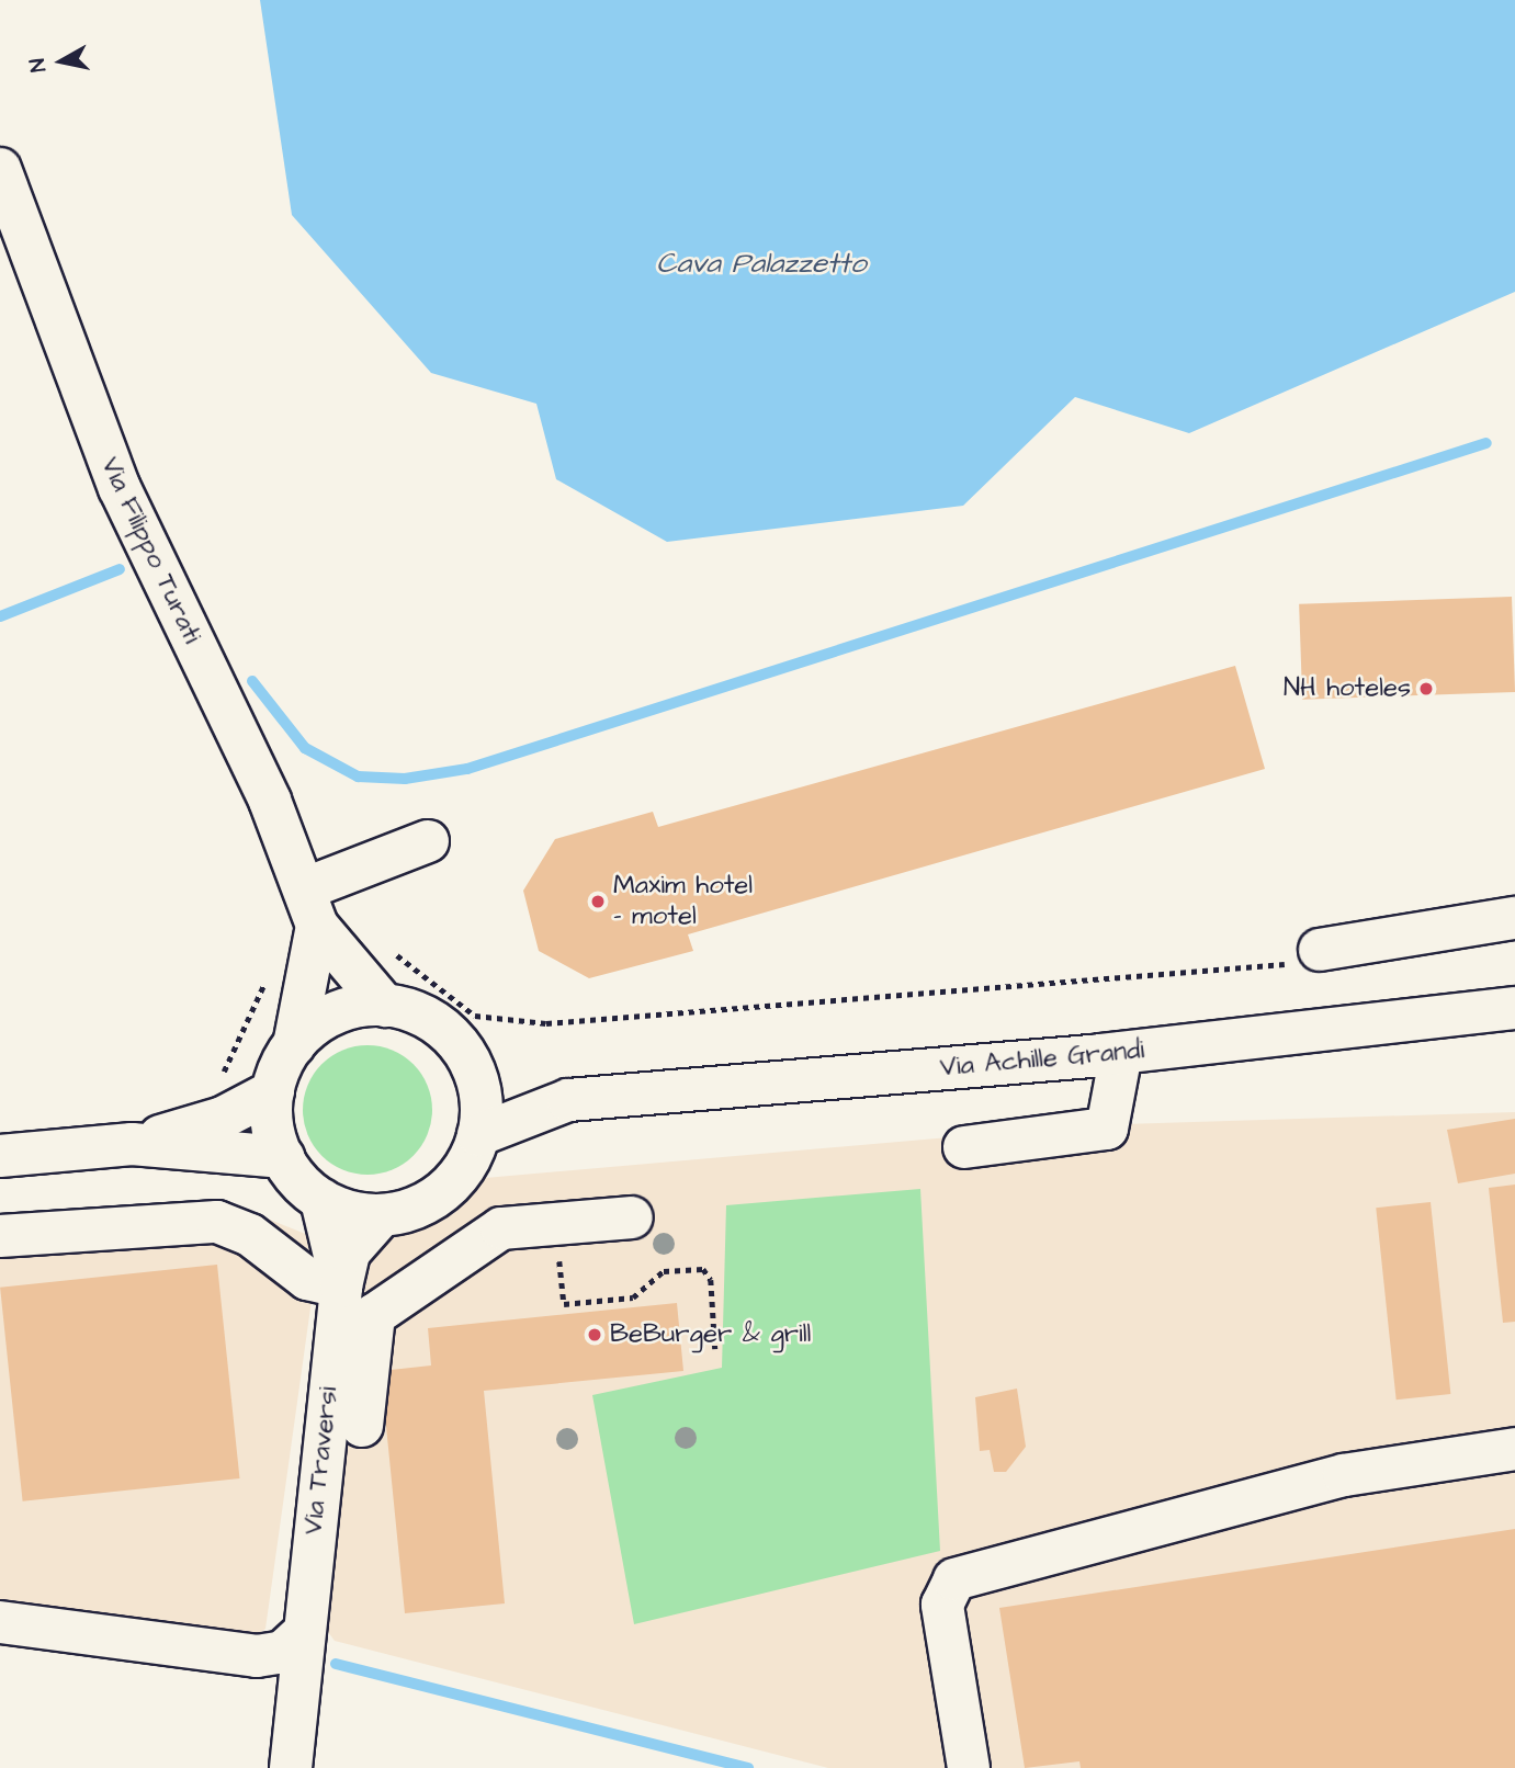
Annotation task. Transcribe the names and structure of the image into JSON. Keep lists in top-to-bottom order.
{
  "streets": {
    "main road": ["Via Filippo Turati", "Via Achille Grandi", "Via Traversi"]
  },
  "crossings": [
    ["Via Filippo Turati", "Via Achille Grandi"]
  ],
  "water": ["Cava Palazzetto"],
  "places": ["NH hoteles", "Maxim hotel - motel", "BeBurger & grill"],
  "north": "left"
}
